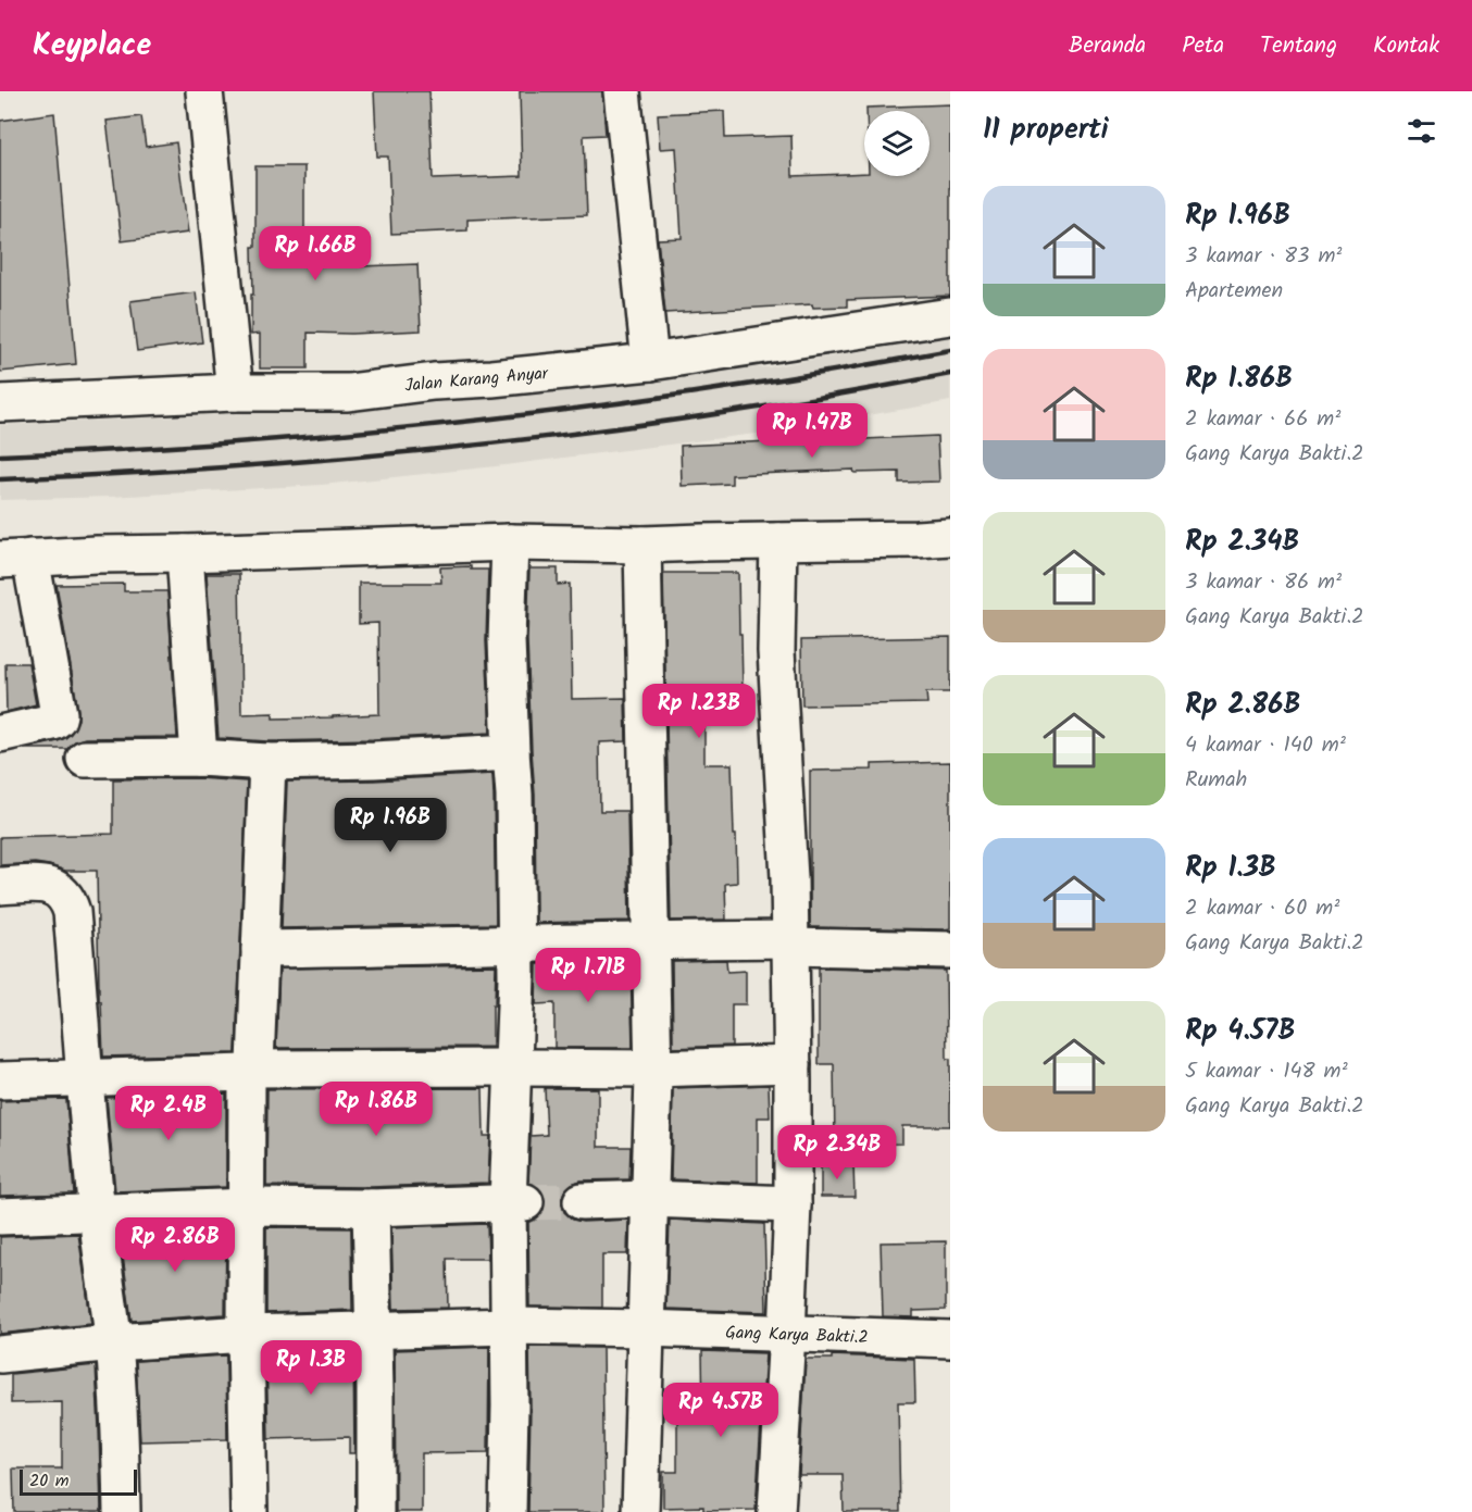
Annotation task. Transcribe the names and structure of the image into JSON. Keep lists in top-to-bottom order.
{
  "streets": {
    "street": ["Jalan Karang Anyar", "Gang Karya Bakti.2"]
  },
  "scale_bar": "20 m",
  "page": {
    "header": "Keyplace",
    "nav": [
      "Beranda",
      "Peta",
      "Tentang",
      "Kontak"
    ],
    "heading": "11 properti",
    "list": [
      {
        "name": "Rp 1.96B",
        "note": "3 kamar · 83 m² · Apartemen"
      },
      {
        "name": "Rp 1.86B",
        "note": "2 kamar · 66 m² · Gang Karya Bakti.2"
      },
      {
        "name": "Rp 2.34B",
        "note": "3 kamar · 86 m² · Gang Karya Bakti.2"
      },
      {
        "name": "Rp 2.86B",
        "note": "4 kamar · 140 m² · Rumah"
      },
      {
        "name": "Rp 1.3B",
        "note": "2 kamar · 60 m² · Gang Karya Bakti.2"
      },
      {
        "name": "Rp 4.57B",
        "note": "5 kamar · 148 m² · Gang Karya Bakti.2"
      }
    ],
    "price": [
      "Rp 1.66B",
      "Rp 1.47B",
      "Rp 1.23B",
      "Rp 1.96B",
      "Rp 1.71B",
      "Rp 1.86B",
      "Rp 2.4B",
      "Rp 2.34B",
      "Rp 2.86B",
      "Rp 1.3B",
      "Rp 4.57B"
    ],
    "scale": "20 m"
  }
}
